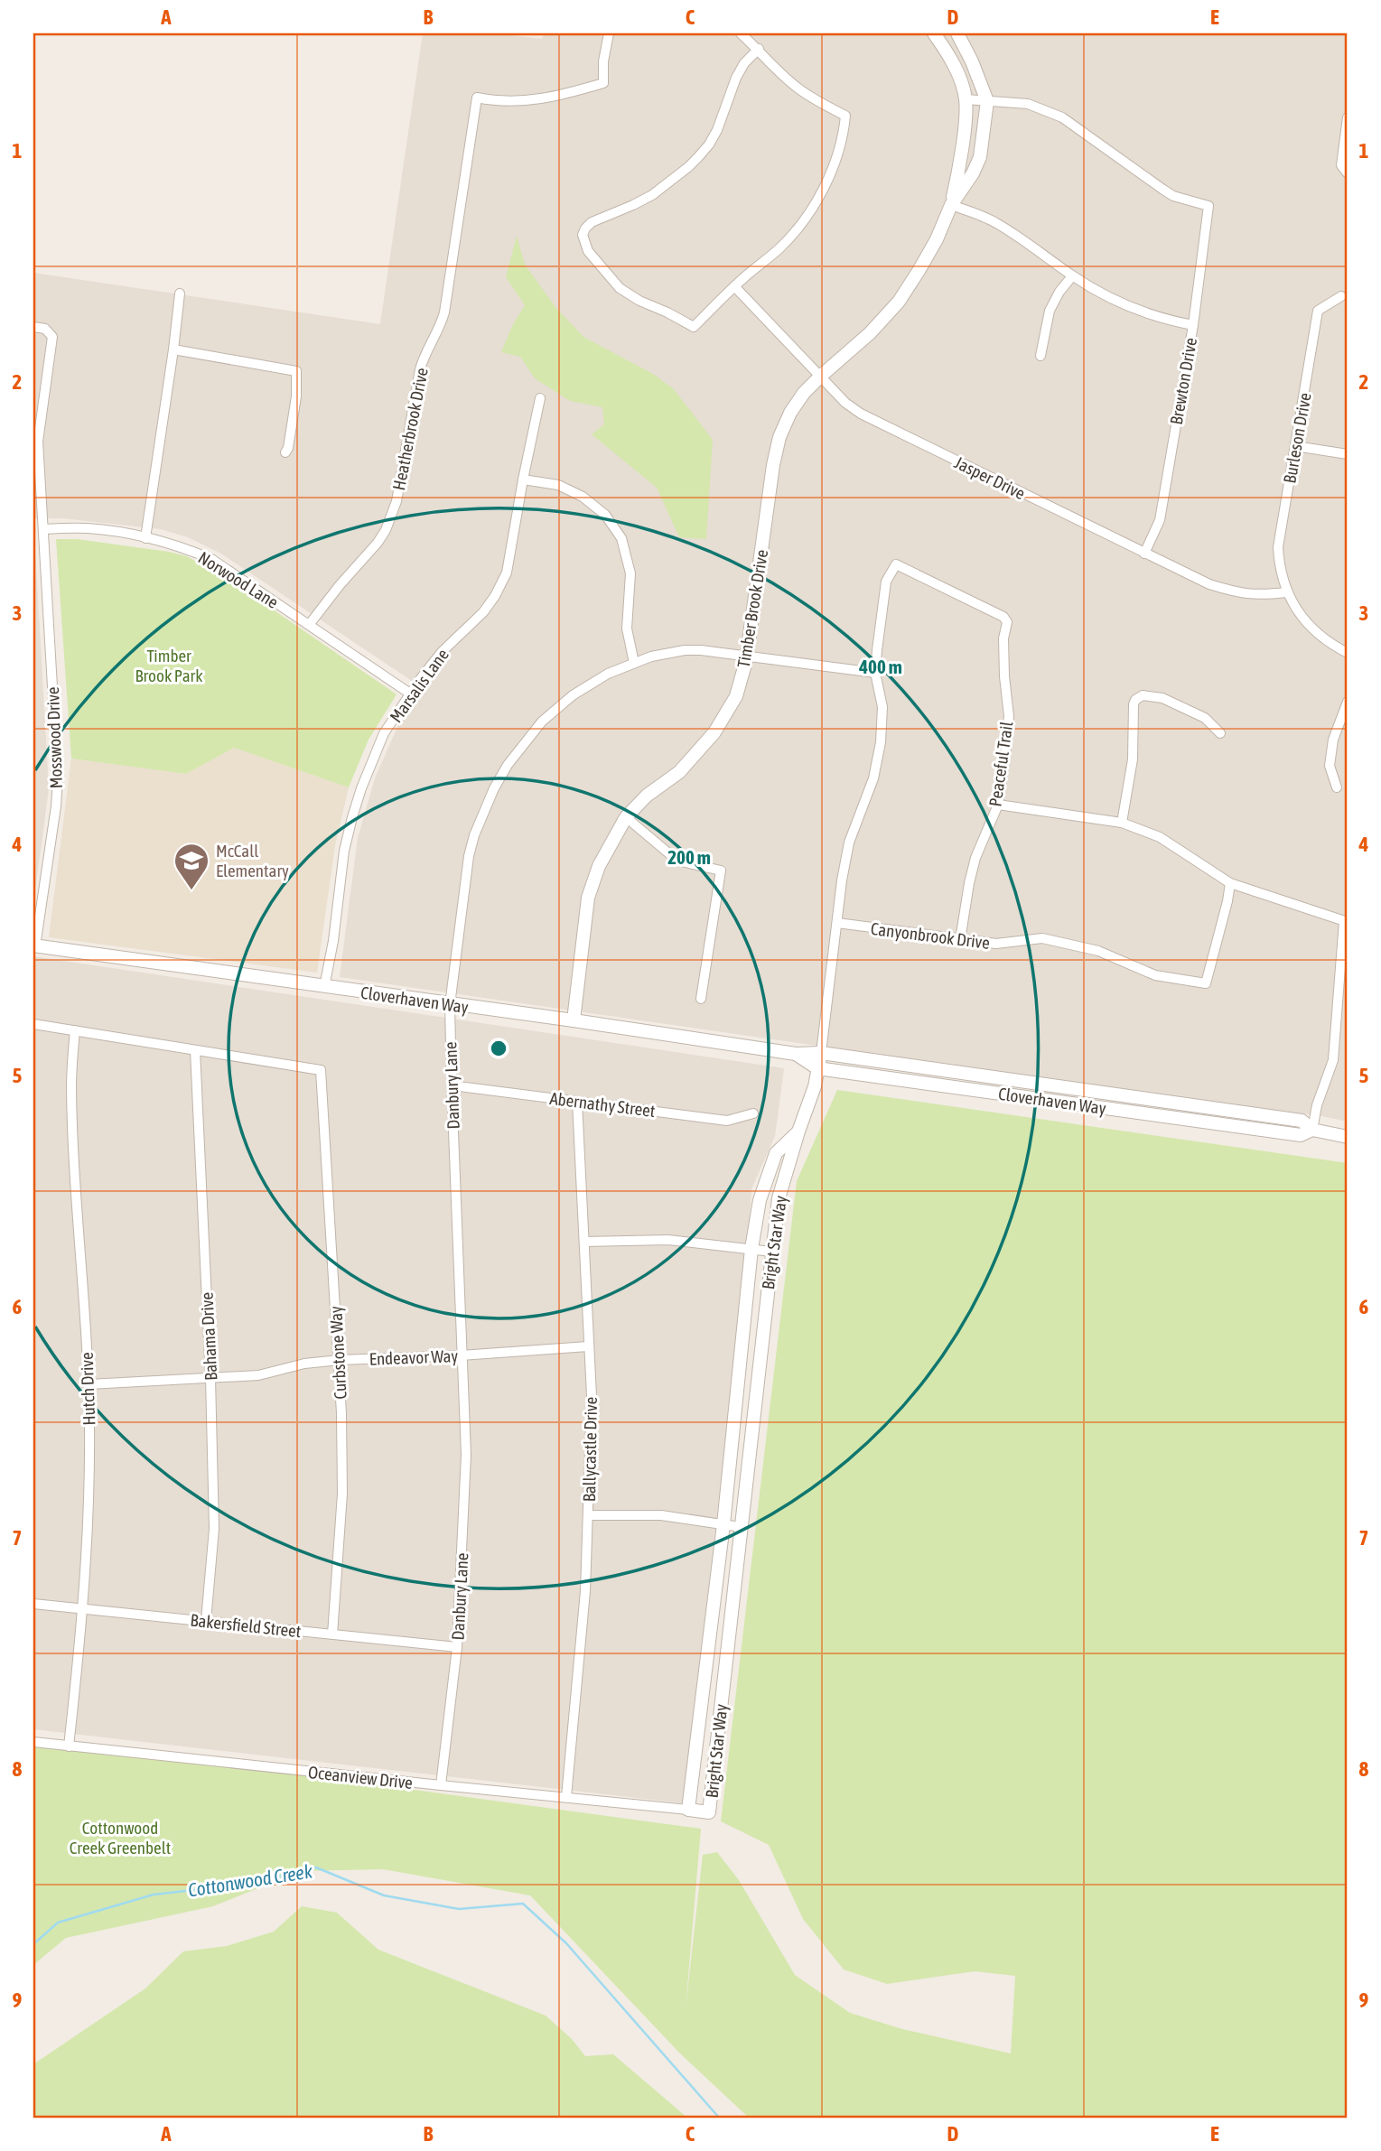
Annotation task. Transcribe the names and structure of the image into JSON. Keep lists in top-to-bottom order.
{
  "streets": {
    "street": [
      "Brewton Drive",
      "Heatherbrook Drive",
      "Burleson Drive",
      "Jasper Drive",
      "Norwood Lane",
      "Timber Brook Drive",
      "Marsalis Lane",
      "Mosswood Drive",
      "Peaceful Trail",
      "Canyonbrook Drive",
      "Cloverhaven Way",
      "Danbury Lane",
      "Abernathy Street",
      "Bright Star Way",
      "Bahama Drive",
      "Curbstone Way",
      "Endeavor Way",
      "Hutch Drive",
      "Ballycastle Drive",
      "Bakersfield Street",
      "Oceanview Drive"
    ]
  },
  "crossings": [
    ["Brewton Drive", "Jasper Drive"],
    ["Brewton Drive", "Timber Brook Drive"],
    ["Heatherbrook Drive", "Norwood Lane"],
    ["Burleson Drive", "Jasper Drive"],
    ["Jasper Drive", "Timber Brook Drive"],
    ["Norwood Lane", "Marsalis Lane"],
    ["Norwood Lane", "Mosswood Drive"],
    ["Timber Brook Drive", "Cloverhaven Way"],
    ["Timber Brook Drive", "Danbury Lane"],
    ["Marsalis Lane", "Cloverhaven Way"],
    ["Mosswood Drive", "Cloverhaven Way"],
    ["Peaceful Trail", "Canyonbrook Drive"],
    ["Peaceful Trail", "Bright Star Way"],
    ["Canyonbrook Drive", "Bright Star Way"],
    ["Cloverhaven Way", "Danbury Lane"],
    ["Cloverhaven Way", "Bright Star Way"],
    ["Danbury Lane", "Abernathy Street"],
    ["Danbury Lane", "Bright Star Way"],
    ["Danbury Lane", "Endeavor Way"],
    ["Danbury Lane", "Bakersfield Street"],
    ["Danbury Lane", "Oceanview Drive"],
    ["Abernathy Street", "Ballycastle Drive"],
    ["Bright Star Way", "Oceanview Drive"],
    ["Bahama Drive", "Curbstone Way"],
    ["Bahama Drive", "Endeavor Way"],
    ["Bahama Drive", "Bakersfield Street"],
    ["Curbstone Way", "Endeavor Way"],
    ["Curbstone Way", "Bakersfield Street"],
    ["Endeavor Way", "Hutch Drive"],
    ["Endeavor Way", "Ballycastle Drive"],
    ["Hutch Drive", "Bakersfield Street"],
    ["Hutch Drive", "Oceanview Drive"],
    ["Ballycastle Drive", "Oceanview Drive"]
  ],
  "water": ["Cottonwood Creek"],
  "parks": ["Timber Brook Park", "Cottonwood Creek Greenbelt"],
  "places": {
    "school or university": ["McCall Elementary"]
  },
  "grid": {
    "columns": [
      "A",
      "B",
      "C",
      "D",
      "E"
    ],
    "rows": [
      "1",
      "2",
      "3",
      "4",
      "5",
      "6",
      "7",
      "8",
      "9"
    ]
  },
  "rings": ["400 m", "200 m"]
}
